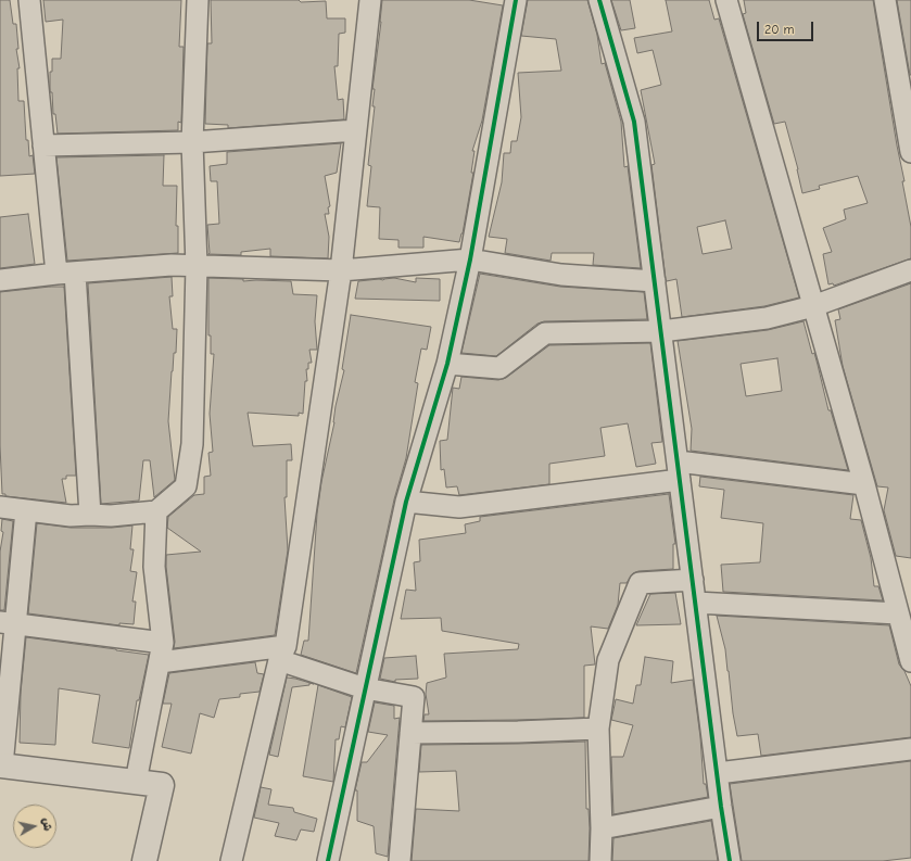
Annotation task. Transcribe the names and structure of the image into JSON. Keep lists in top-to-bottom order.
{
  "scale_bar": "20 m",
  "north": "right"
}
